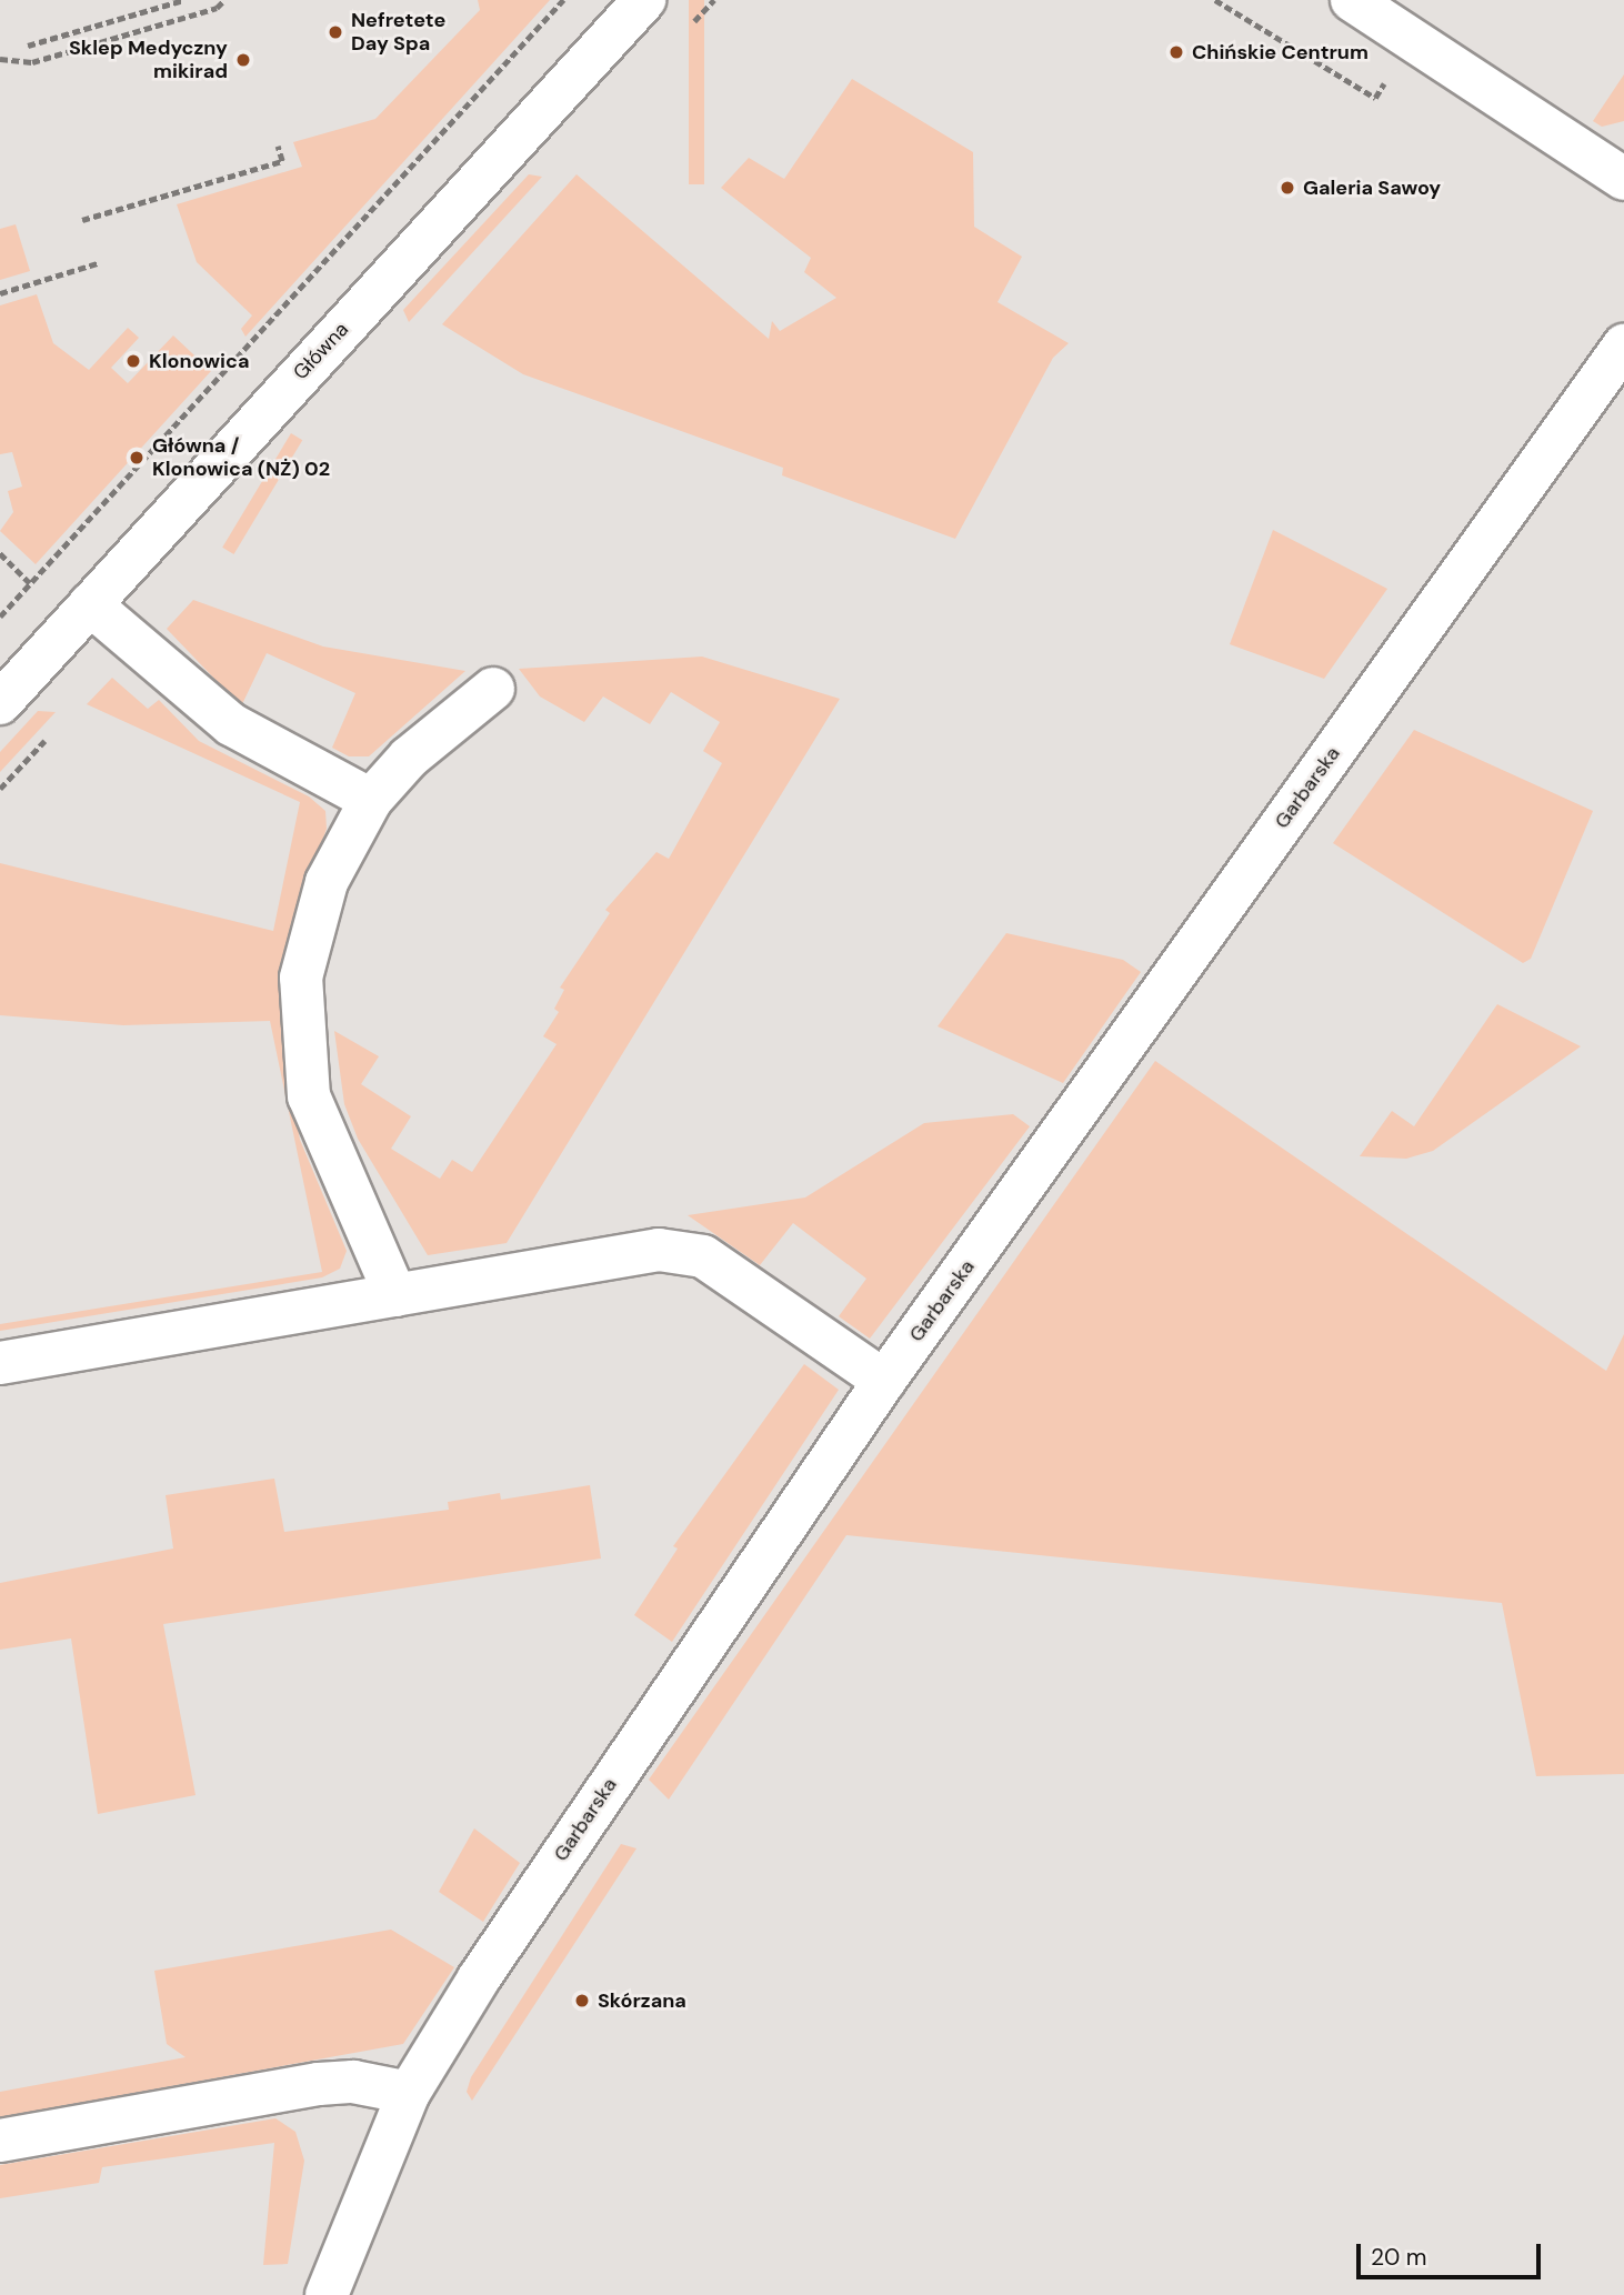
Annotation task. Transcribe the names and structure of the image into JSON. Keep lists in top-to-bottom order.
{
  "streets": {
    "street": ["Główna", "Garbarska"]
  },
  "places": [
    "Nefretete Day Spa",
    "Chińskie Centrum",
    "Sklep Medyczny mikirad",
    "Galeria Sawoy",
    "Klonowica",
    "Główna / Klonowica (NŻ) 02",
    "Skórzana"
  ],
  "scale_bar": "20 m"
}
